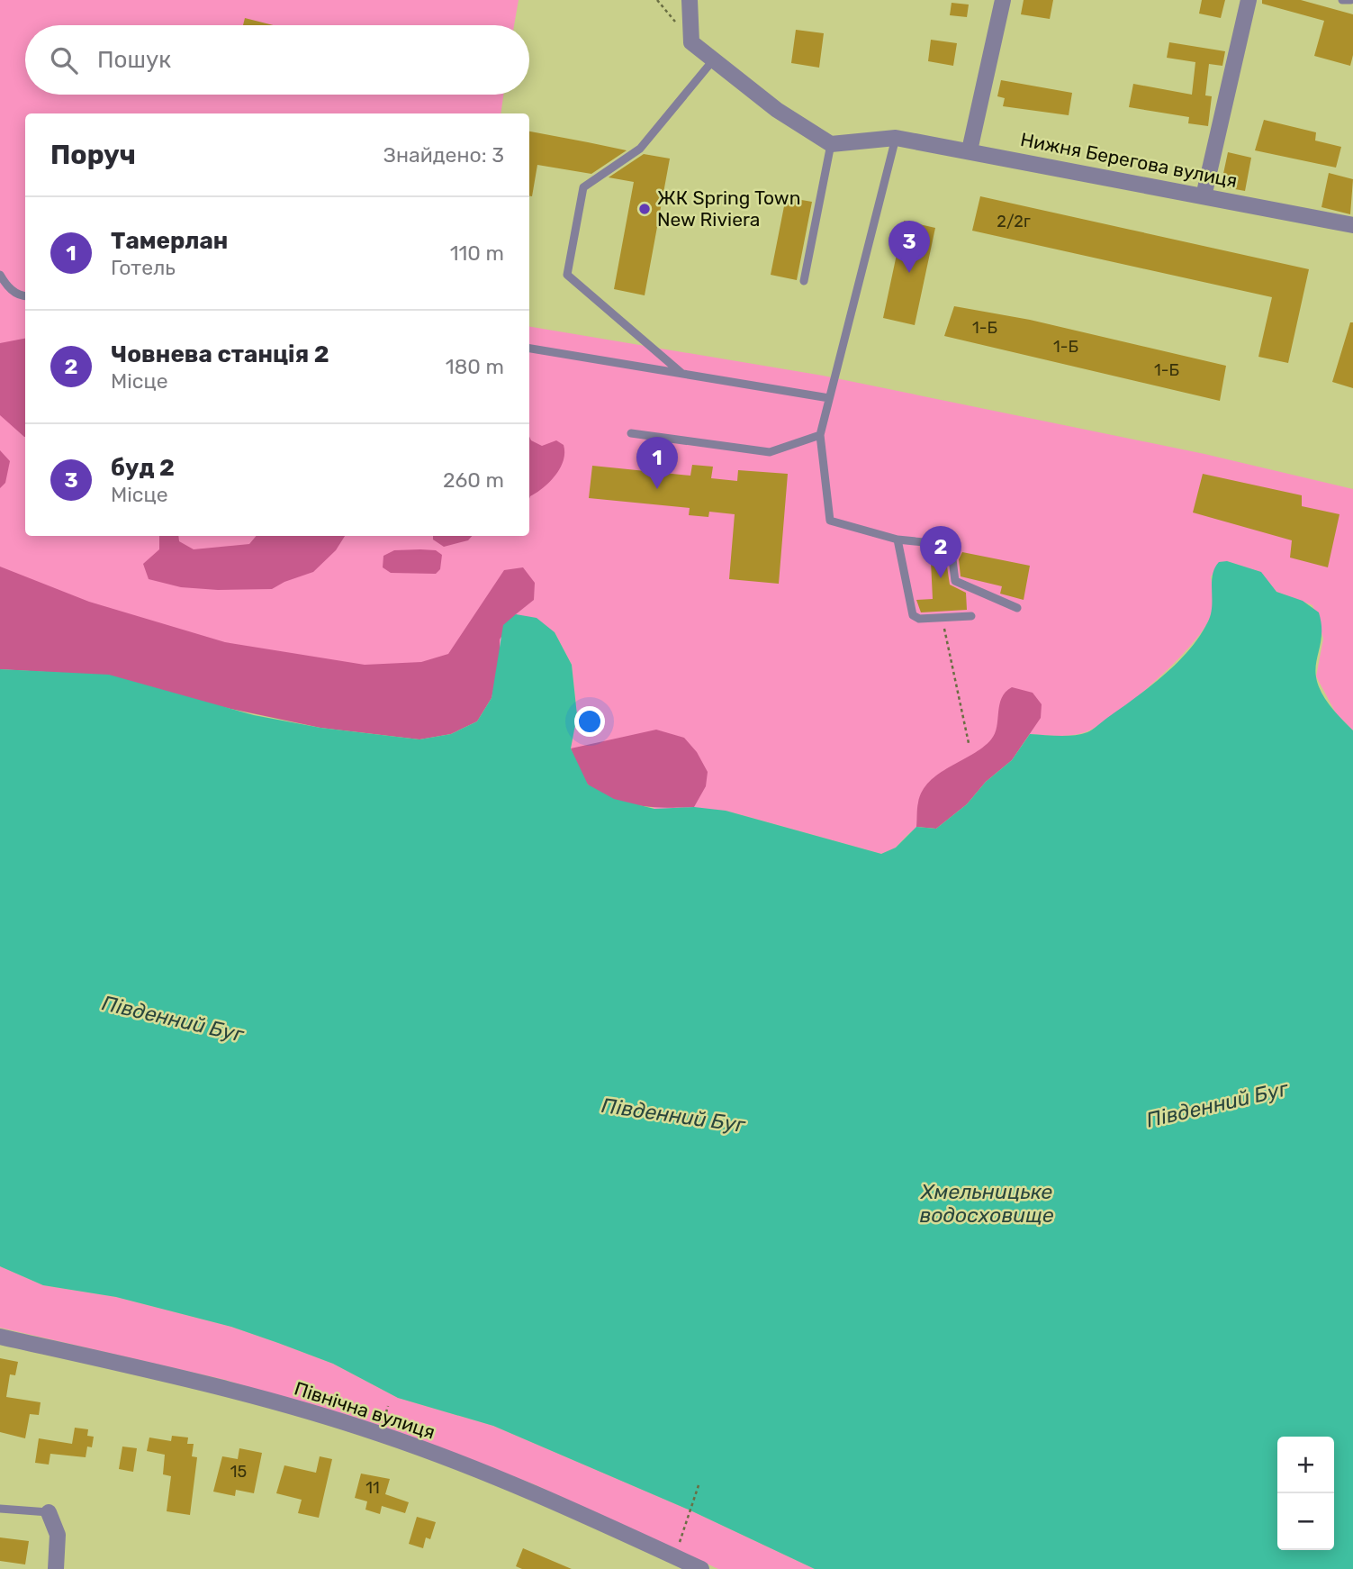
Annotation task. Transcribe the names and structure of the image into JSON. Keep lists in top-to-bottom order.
{
  "streets": {
    "street": ["Нижня Берегова вулиця", "Північна вулиця"]
  },
  "water": ["Південний Буг", "Хмельницьке водосховище"],
  "places": ["ЖК Spring Town New Riviera"],
  "house_numbers": [
    "2/2г",
    "1-Б",
    "1-Б",
    "1-Б",
    "15",
    "11"
  ],
  "page": {
    "search": "Пошук",
    "heading": ["Поруч", "Знайдено: 3"],
    "list": [
      {
        "mark": "1",
        "name": "Тамерлан",
        "note": "Готель",
        "value": "110 m"
      },
      {
        "mark": "2",
        "name": "Човнева станція 2",
        "note": "Місце",
        "value": "180 m"
      },
      {
        "mark": "3",
        "name": "буд 2",
        "note": "Місце",
        "value": "260 m"
      }
    ],
    "pins": ["3", "1", "2"],
    "map_buttons": ["+", "−"]
  }
}
